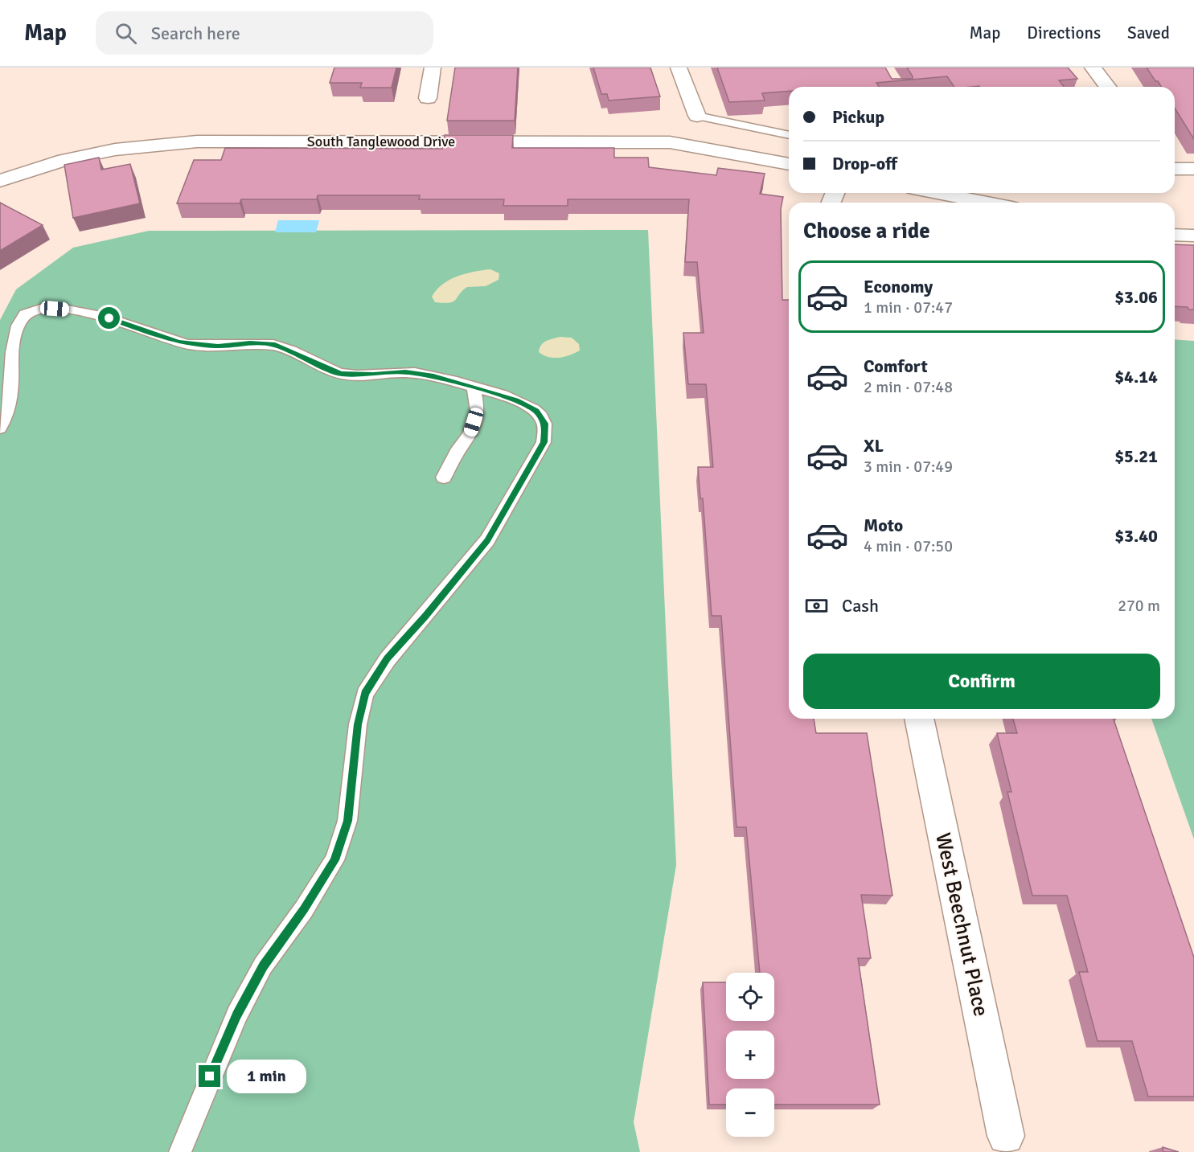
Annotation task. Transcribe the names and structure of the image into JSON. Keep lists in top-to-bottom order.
{
  "streets": {
    "street": ["South Tanglewood Drive", "West Beechnut Place"]
  },
  "page": {
    "header": "Map",
    "search": "Search here",
    "nav": ["Map", "Directions", "Saved"],
    "banner": ["Pickup", "Drop-off"],
    "heading": "Choose a ride",
    "list": [
      {
        "name": "Economy",
        "note": "1 min · 07:47",
        "value": "$3.06"
      },
      {
        "name": "Comfort",
        "note": "2 min · 07:48",
        "value": "$4.14"
      },
      {
        "name": "XL",
        "note": "3 min · 07:49",
        "value": "$5.21"
      },
      {
        "name": "Moto",
        "note": "4 min · 07:50",
        "value": "$3.40"
      }
    ],
    "pay": ["Cash", "270 m"],
    "buttons": "Confirm",
    "map_buttons": ["+", "−"],
    "bubble": "1 min"
  }
}
